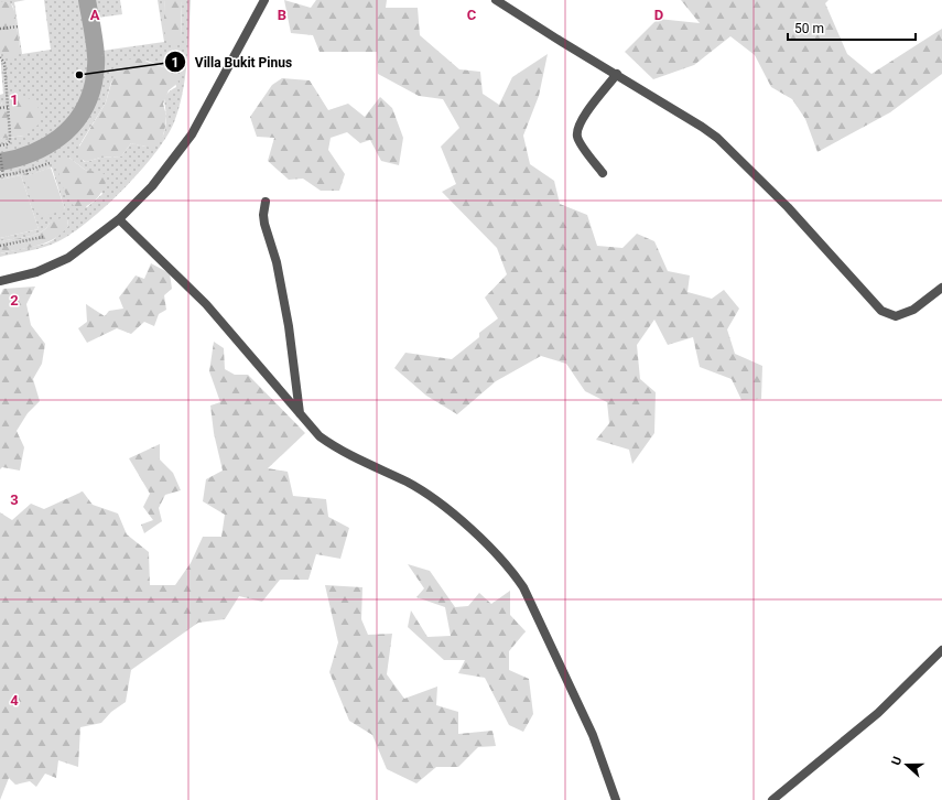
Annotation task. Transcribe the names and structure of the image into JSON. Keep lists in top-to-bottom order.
{
  "places": ["Villa Bukit Pinus"],
  "scale_bar": "50 m",
  "north": "left",
  "grid": {
    "columns": [
      "A",
      "B",
      "C",
      "D"
    ],
    "rows": [
      "1",
      "2",
      "3",
      "4"
    ]
  }
}
